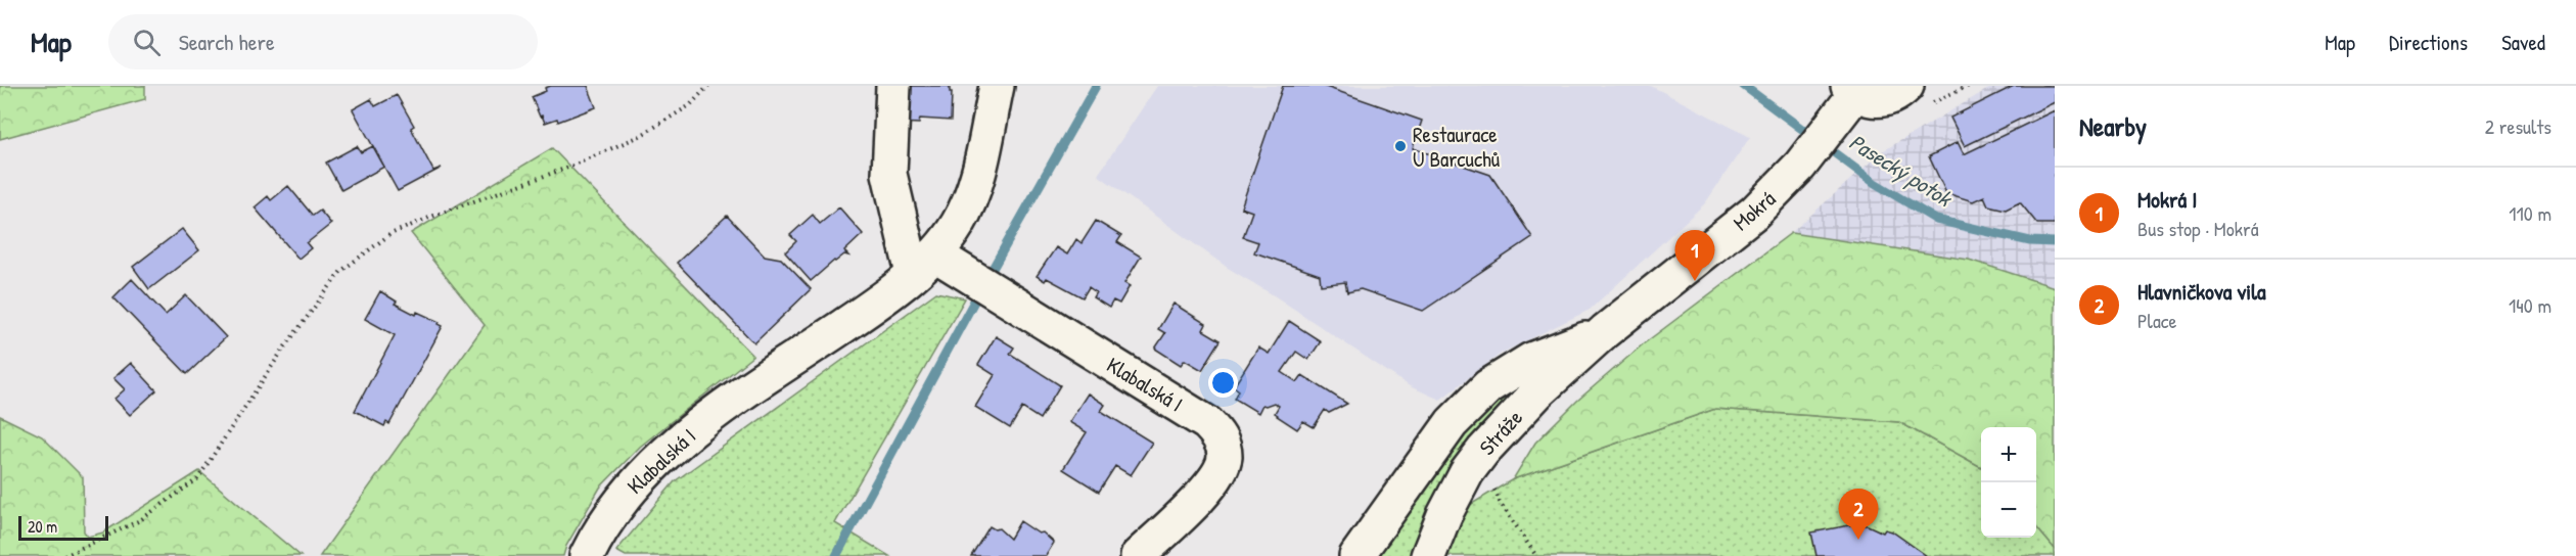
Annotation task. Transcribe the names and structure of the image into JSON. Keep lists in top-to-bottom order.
{
  "streets": {
    "street": ["Mokrá", "Klabalská I", "Stráže"]
  },
  "crossings": [
    ["Mokrá", "Stráže"]
  ],
  "water": ["Pasecký potok"],
  "places": ["Restaurace U Barcuchů"],
  "scale_bar": "20 m",
  "page": {
    "header": "Map",
    "search": "Search here",
    "nav": ["Map", "Directions", "Saved"],
    "heading": ["Nearby", "2 results"],
    "list": [
      {
        "mark": "1",
        "name": "Mokrá I",
        "note": "Bus stop · Mokrá",
        "value": "110 m"
      },
      {
        "mark": "2",
        "name": "Hlavničkova vila",
        "note": "Place",
        "value": "140 m"
      }
    ],
    "pins": ["1", "2"],
    "map_buttons": ["+", "−"],
    "scale": "20 m"
  }
}
